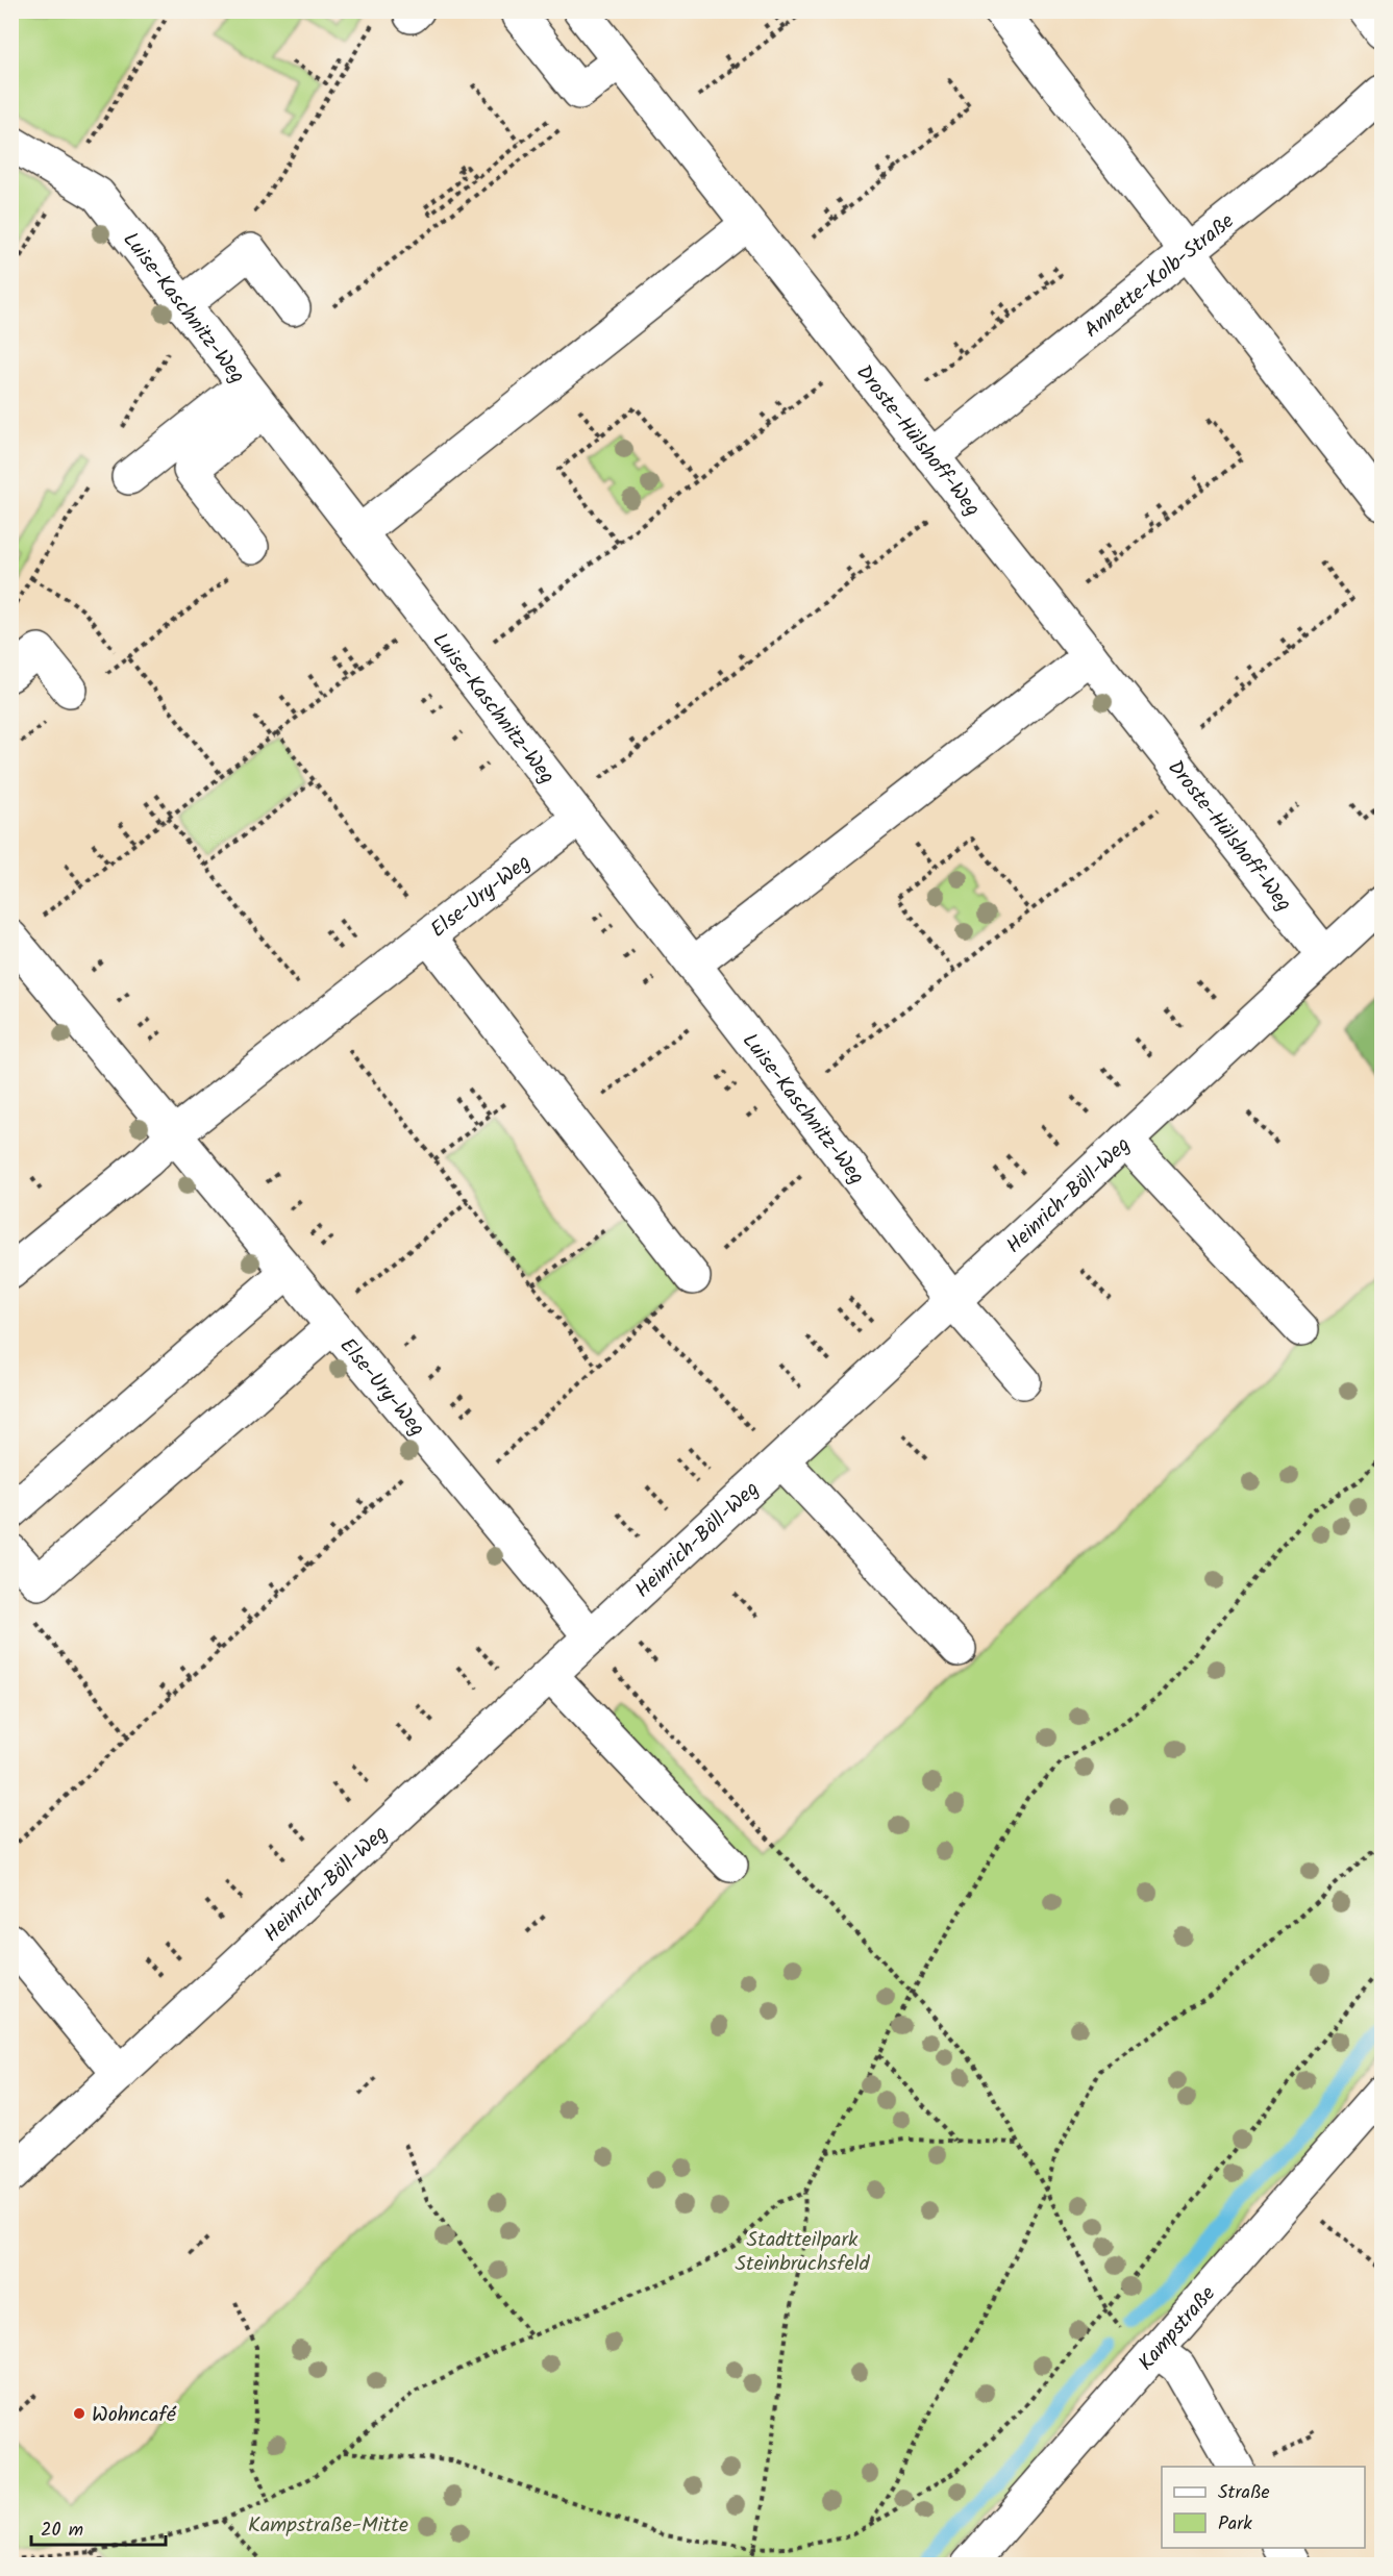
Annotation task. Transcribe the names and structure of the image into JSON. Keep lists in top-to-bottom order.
{
  "streets": {
    "street": [
      "Annette-Kolb-Straße",
      "Luise-Kaschnitz-Weg",
      "Droste-Hülshoff-Weg",
      "Else-Ury-Weg",
      "Heinrich-Böll-Weg",
      "Kampstraße"
    ]
  },
  "crossings": [
    ["Annette-Kolb-Straße", "Droste-Hülshoff-Weg"],
    ["Luise-Kaschnitz-Weg", "Else-Ury-Weg"],
    ["Luise-Kaschnitz-Weg", "Heinrich-Böll-Weg"],
    ["Droste-Hülshoff-Weg", "Heinrich-Böll-Weg"],
    ["Else-Ury-Weg", "Heinrich-Böll-Weg"]
  ],
  "parks": ["Stadtteilpark Steinbruchsfeld", "Kampstraße-Mitte"],
  "places": ["Wohncafé"],
  "legend": ["Straße", "Park"],
  "scale_bar": "20 m"
}
